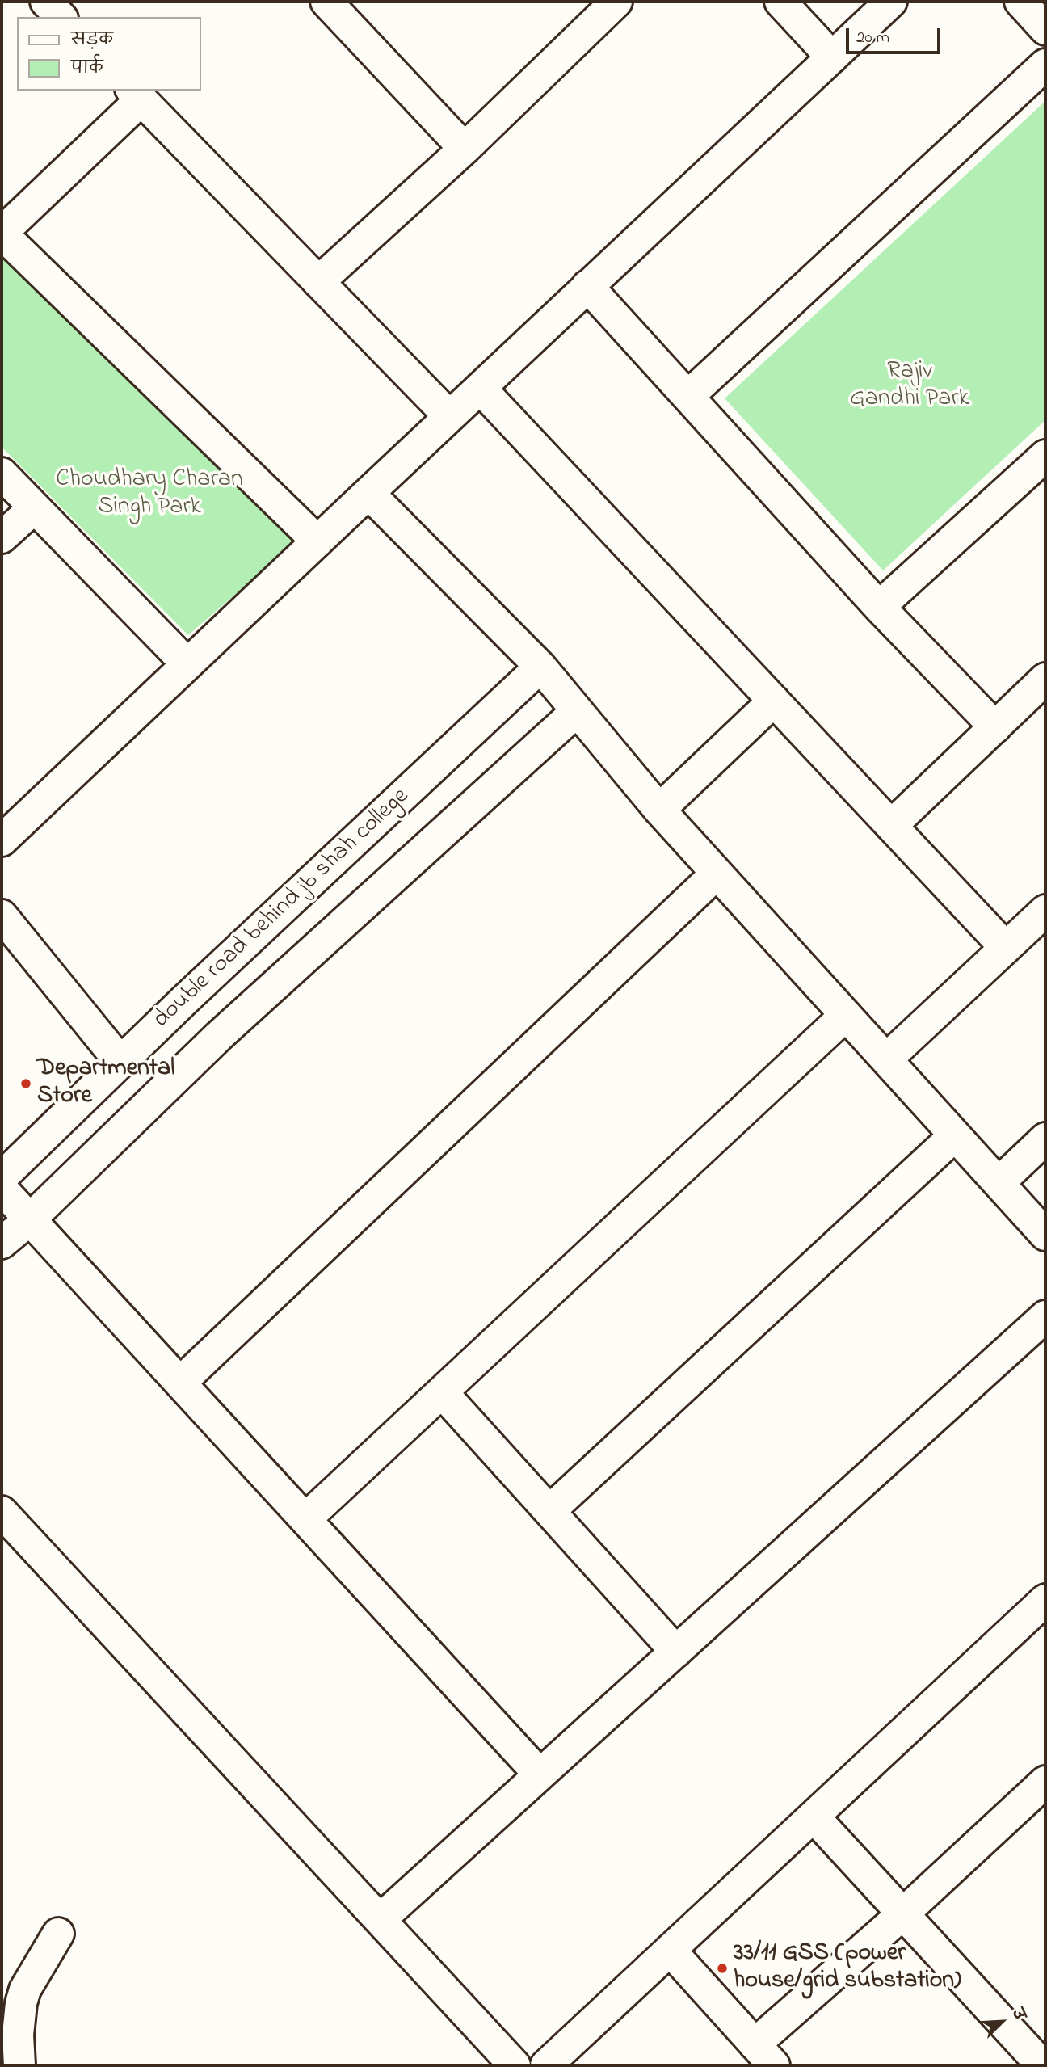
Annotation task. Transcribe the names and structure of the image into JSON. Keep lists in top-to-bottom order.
{
  "streets": {
    "street": ["double road behind jb shah college"]
  },
  "parks": ["Rajiv Gandhi Park", "Choudhary Charan Singh Park"],
  "places": ["Departmental Store", "33/11 GSS (power house/grid substation)"],
  "legend": ["सड़क", "पार्क"],
  "scale_bar": "20 m",
  "north": "top right"
}
